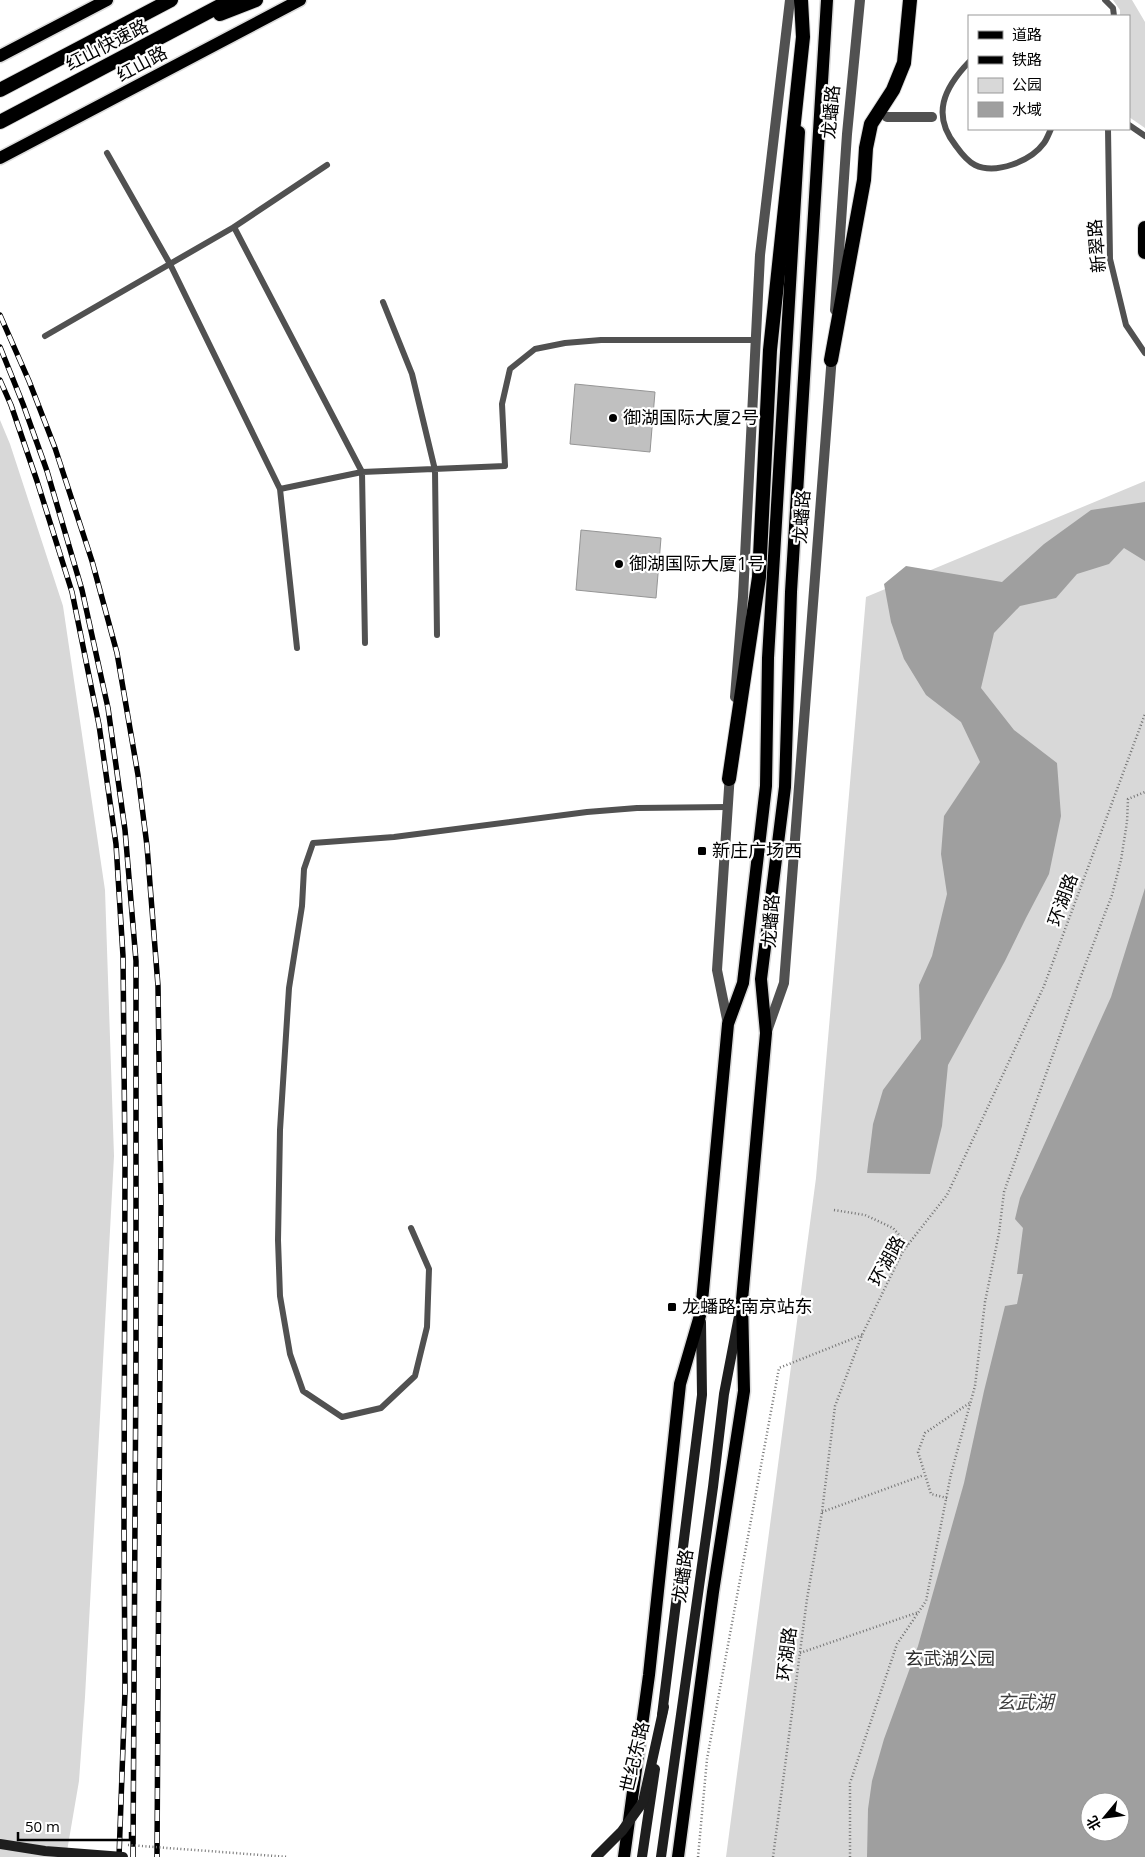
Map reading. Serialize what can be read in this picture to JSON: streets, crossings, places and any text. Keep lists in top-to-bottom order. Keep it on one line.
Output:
{"streets":{"highway":["红山快速路"],"main road":["红山路","龙蟠路","世纪东路"],"lane":["新翠路"],"path":["环湖路"]},"crossings":[["龙蟠路","世纪东路"]],"water":["玄武湖"],"parks":["玄武湖公园"],"places":{"other":["御湖国际大厦2号","御湖国际大厦1号"],"transit":["新庄广场西","龙蟠路·南京站东"]},"legend":["道路","铁路","公园","水域"],"scale_bar":"50 m","north":"bottom left"}
